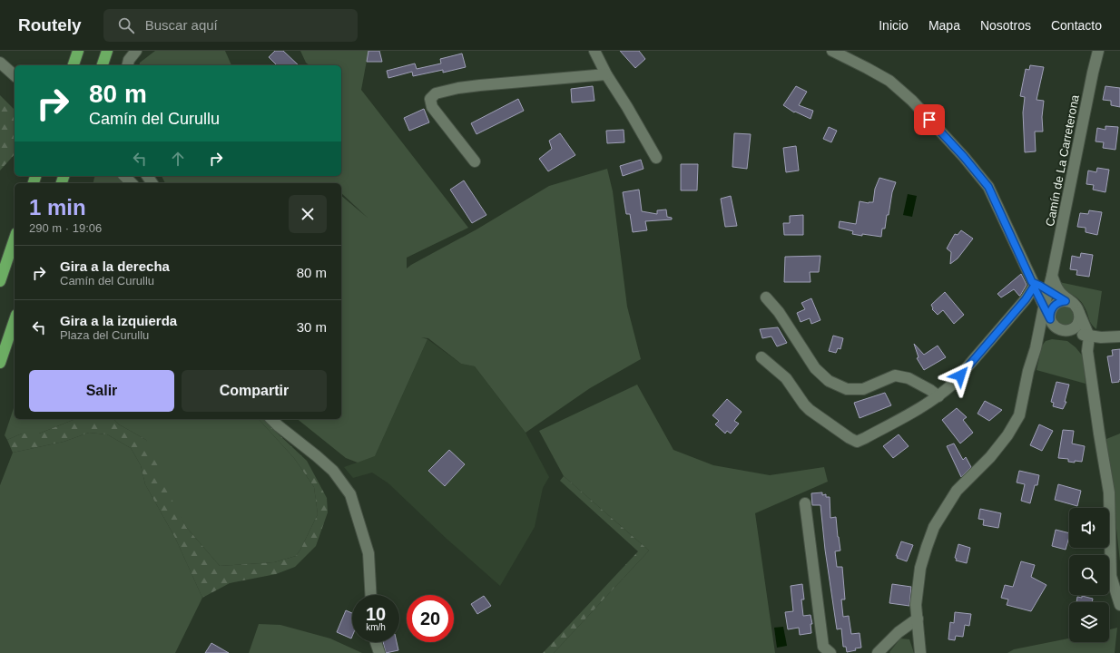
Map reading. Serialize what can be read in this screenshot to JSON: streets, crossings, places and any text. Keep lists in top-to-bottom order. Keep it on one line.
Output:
{"streets":{"street":["Camín de La Carreterona"]},"page":{"header":"Routely","search":"Buscar aquí","nav":["Inicio","Mapa","Nosotros","Contacto"],"turn":["80 m","Camín del Curullu"],"heading":["1 min","290 m · 19:06"],"list":[{"name":"Gira a la derecha","note":"Camín del Curullu","value":"80 m"},{"name":"Gira a la izquierda","note":"Plaza del Curullu","value":"30 m"}],"buttons":["Salir","Compartir"],"speed":"10 km/h","limit":"20"}}
